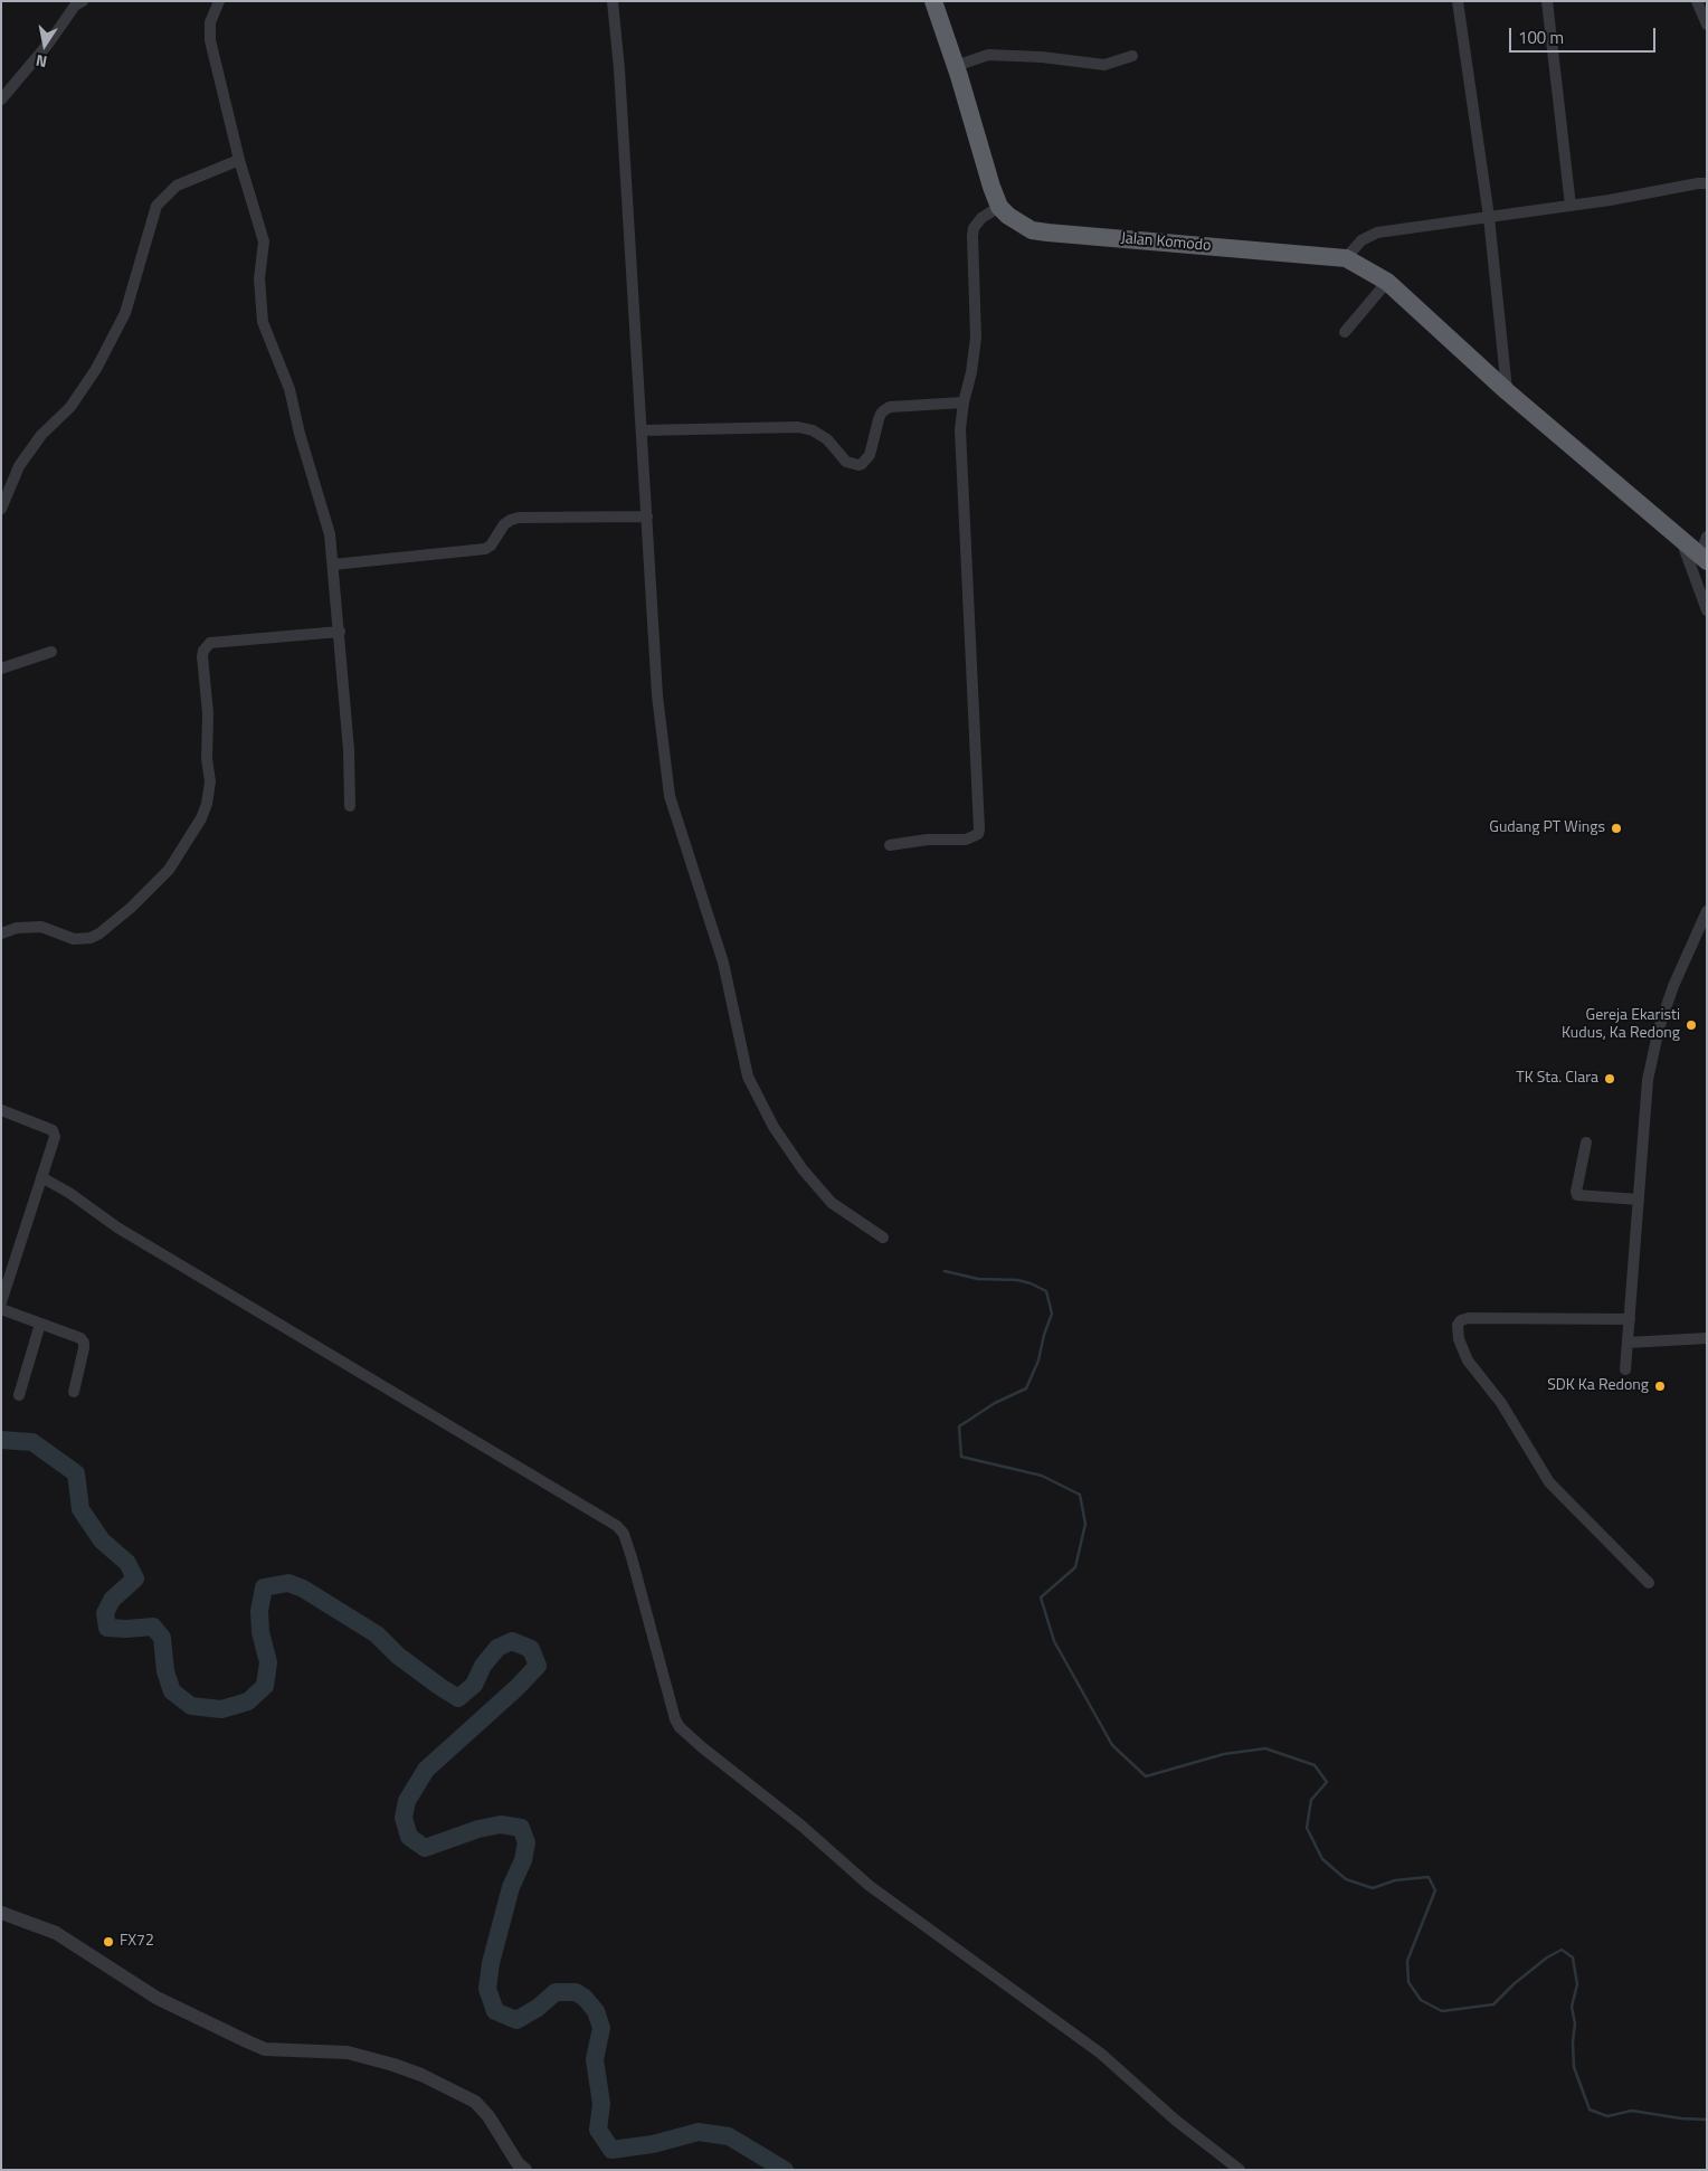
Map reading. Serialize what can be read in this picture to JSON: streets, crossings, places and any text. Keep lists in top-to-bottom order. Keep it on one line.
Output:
{"streets":{"highway":["Jalan Komodo"]},"places":["Gudang PT Wings","Gereja Ekaristi Kudus, Ka Redong","TK Sta. Clara","SDK Ka Redong","FX72"],"scale_bar":"100 m","north":"bottom"}
